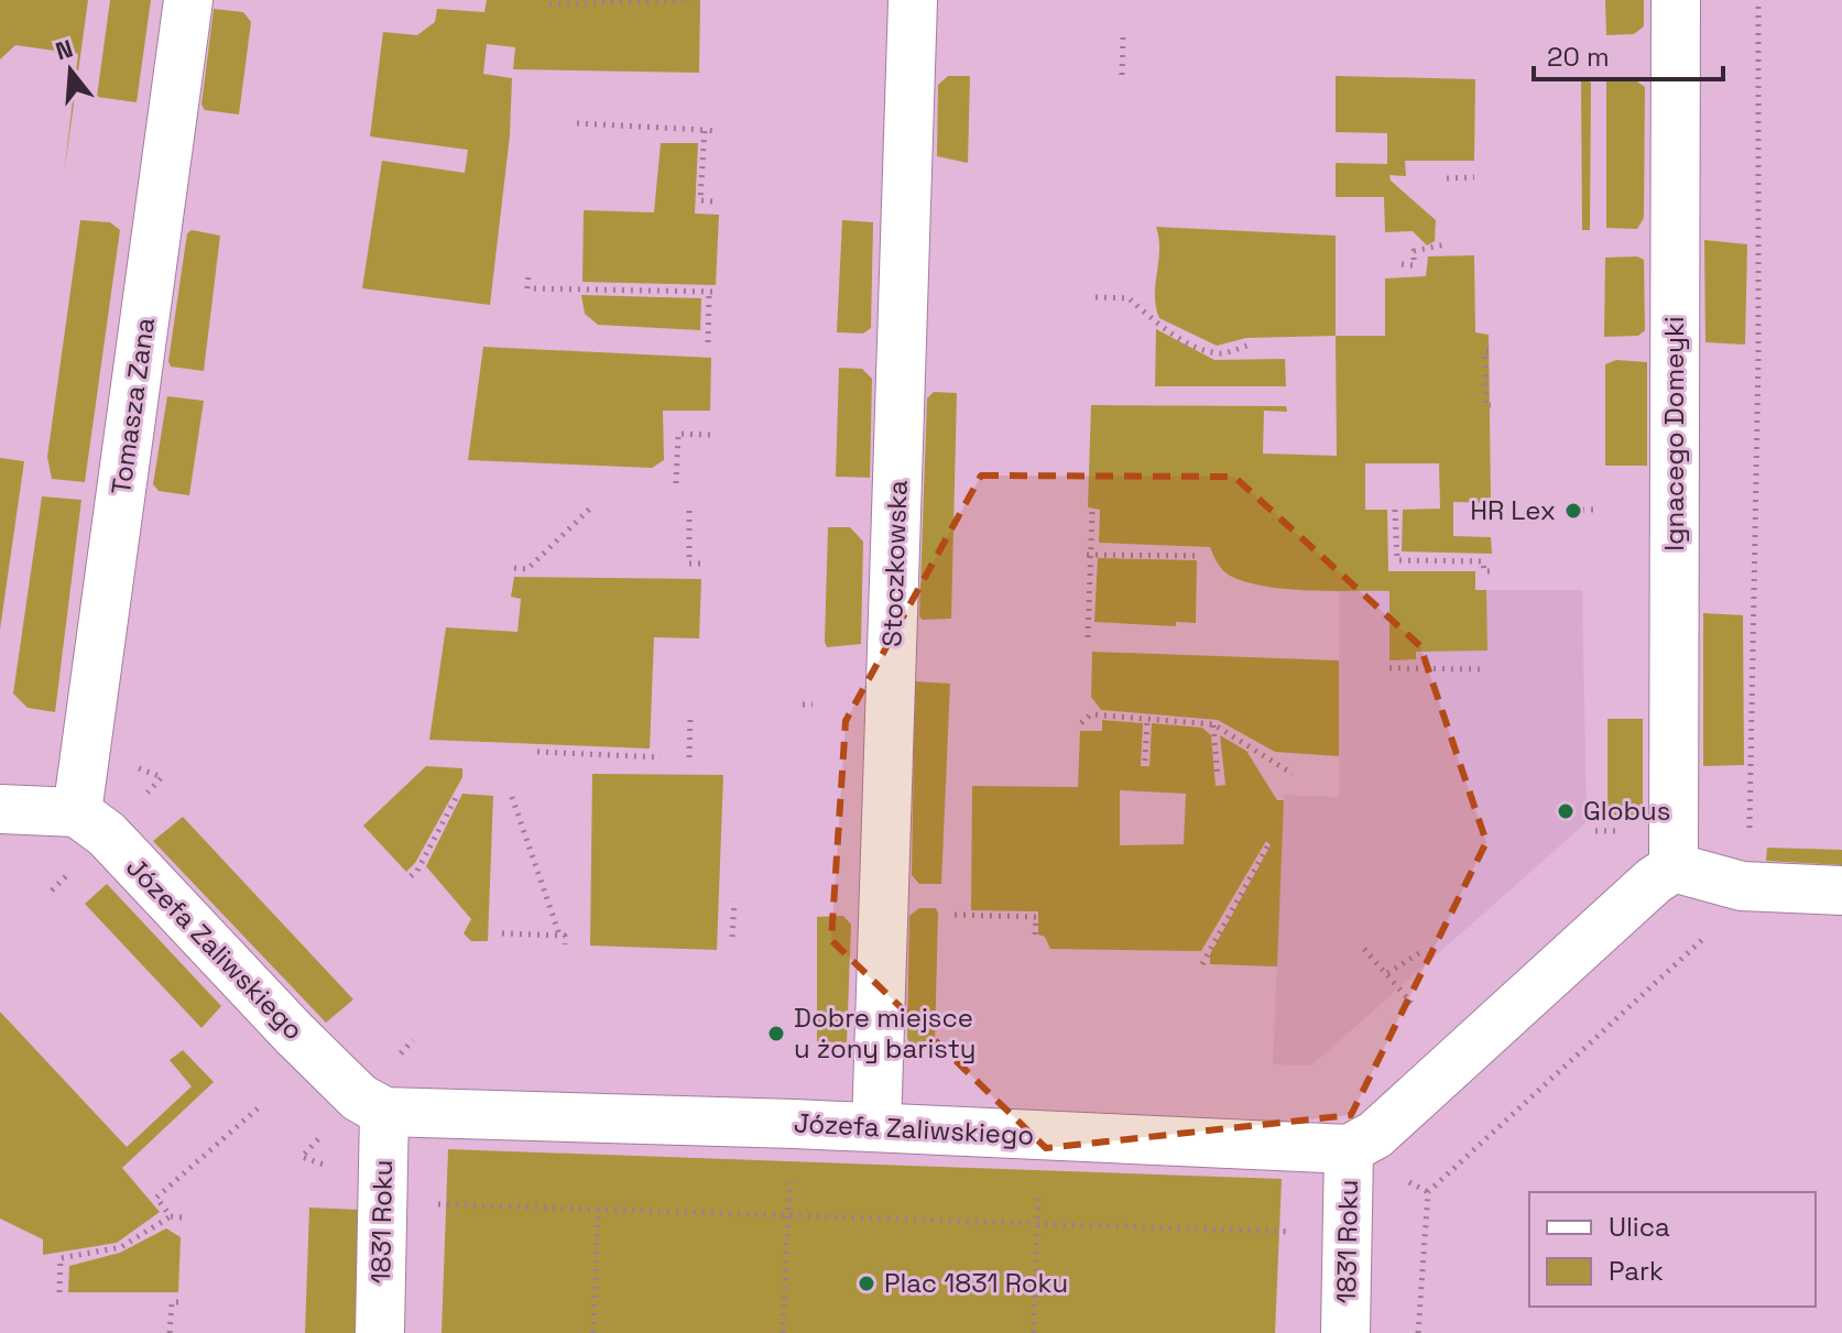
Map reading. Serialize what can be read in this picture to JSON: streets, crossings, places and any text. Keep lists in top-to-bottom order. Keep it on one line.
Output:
{"streets":{"street":["Tomasza Zana","Ignacego Domeyki","Stoczkowska","Józefa Zaliwskiego","1831 Roku"]},"crossings":[["Tomasza Zana","Józefa Zaliwskiego"],["Stoczkowska","Józefa Zaliwskiego"],["Józefa Zaliwskiego","1831 Roku"]],"places":["HR Lex","Globus","Dobre miejsce u żony baristy","Plac 1831 Roku"],"legend":["Ulica","Park"],"scale_bar":"20 m","north":"top"}
